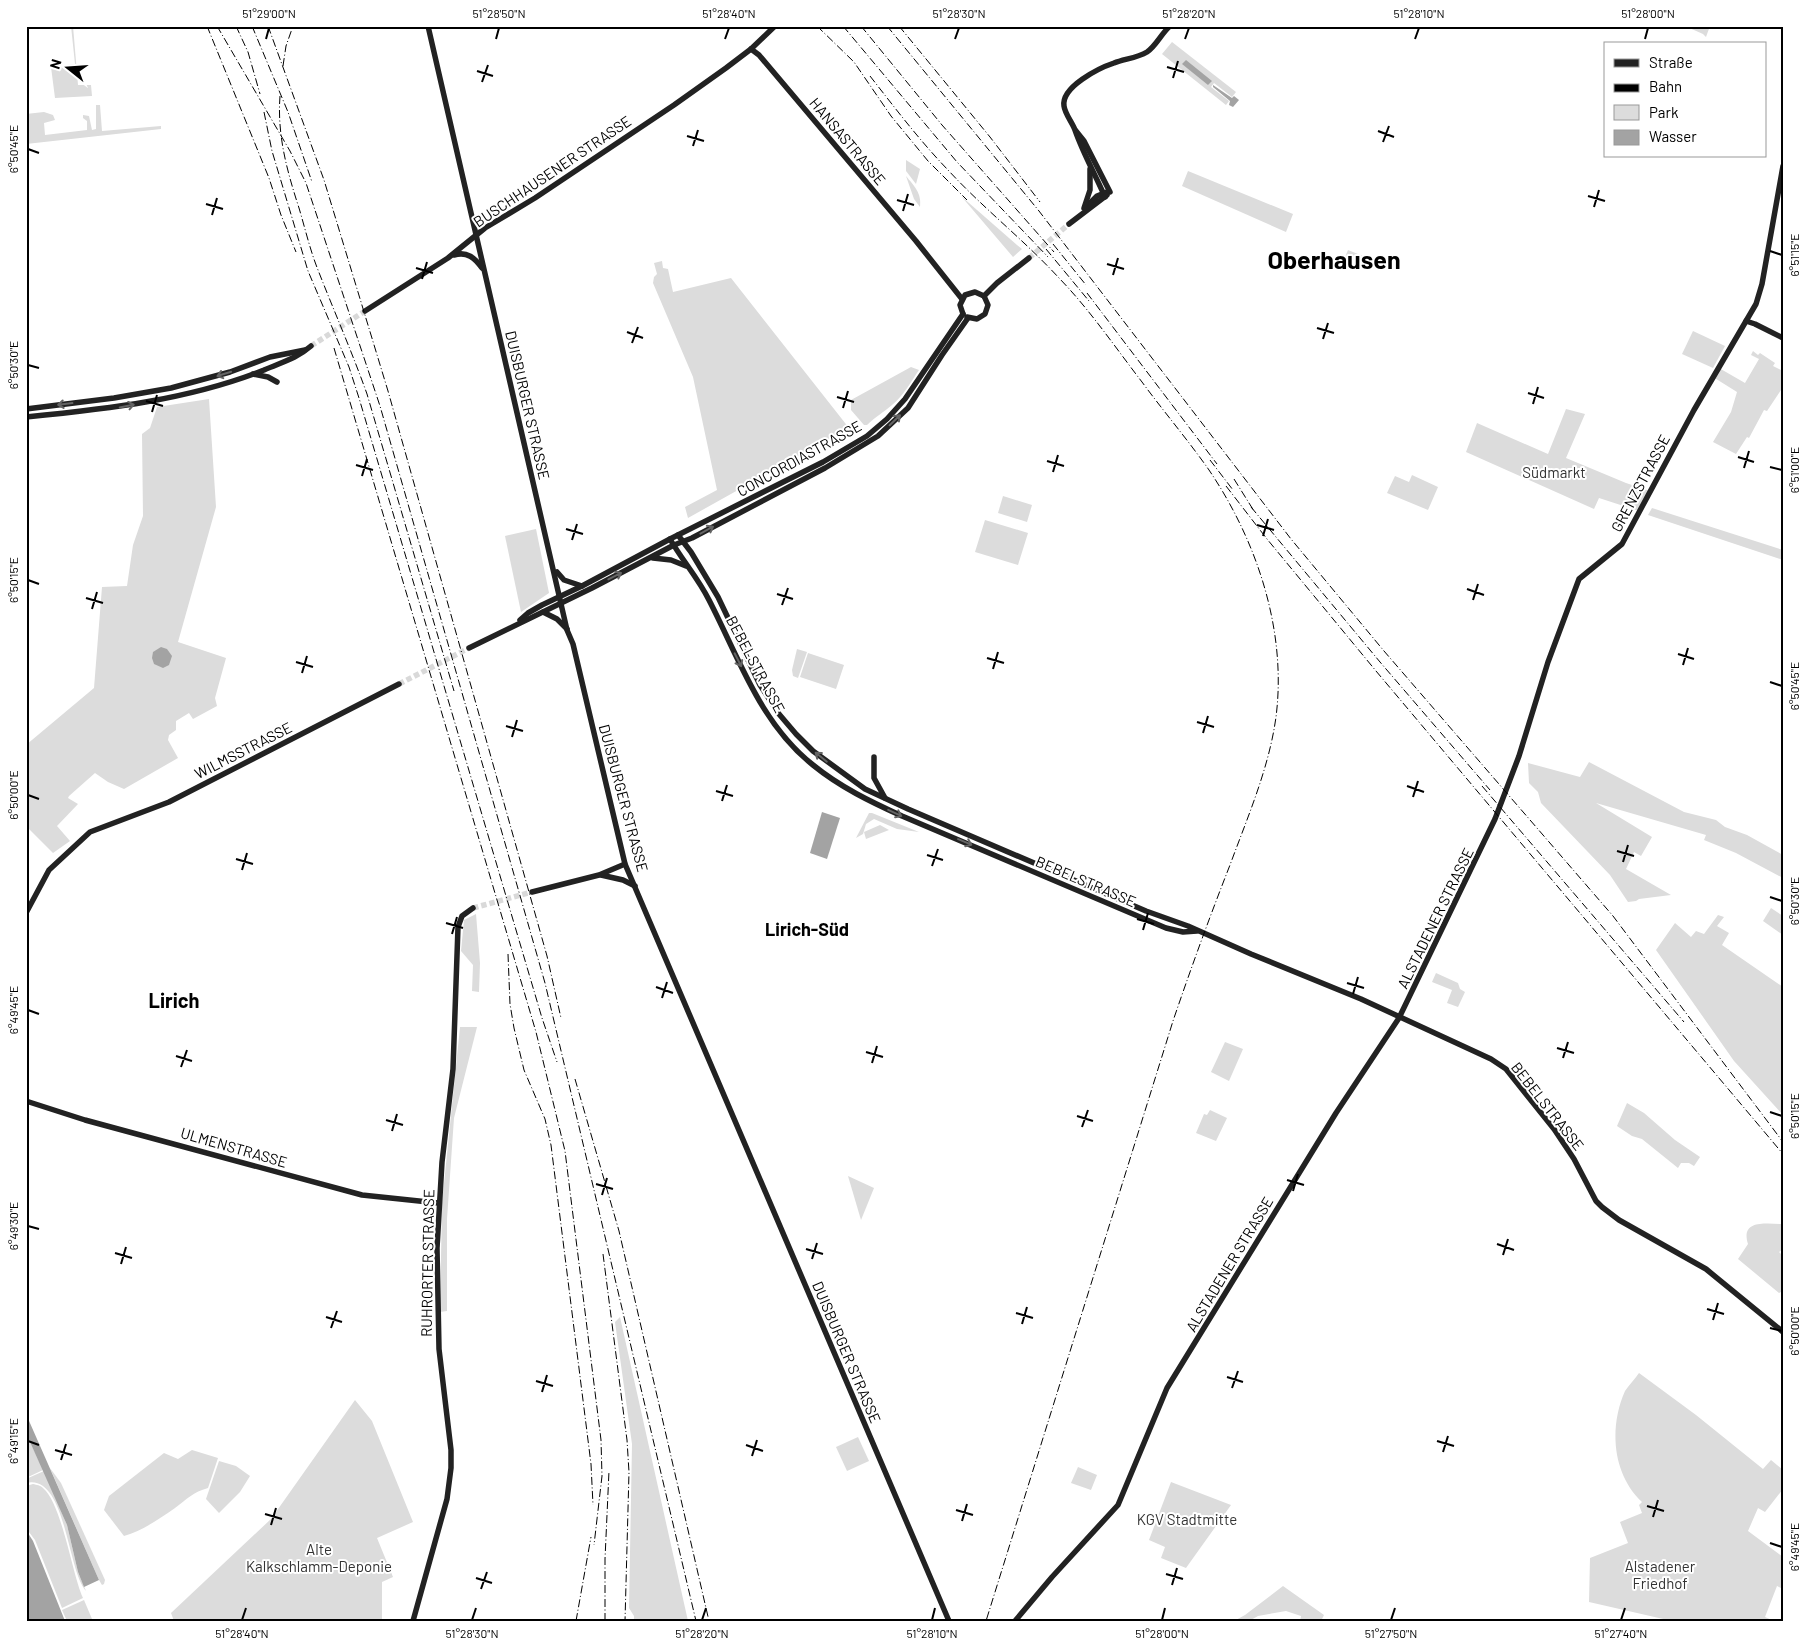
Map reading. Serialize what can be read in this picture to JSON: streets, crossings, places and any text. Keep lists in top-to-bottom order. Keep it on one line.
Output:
{"streets":{"street":["HANSASTRASSE","BUSCHHAUSENER STRASSE","DUISBURGER STRASSE","CONCORDIASTRASSE","GRENZSTRASSE","BEBELSTRASSE","WILMSSTRASSE","ALSTADENER STRASSE","ULMENSTRASSE","RUHRORTER STRASSE"]},"crossings":[["HANSASTRASSE","BUSCHHAUSENER STRASSE"],["HANSASTRASSE","CONCORDIASTRASSE"],["BUSCHHAUSENER STRASSE","DUISBURGER STRASSE"],["DUISBURGER STRASSE","CONCORDIASTRASSE"],["CONCORDIASTRASSE","BEBELSTRASSE"],["GRENZSTRASSE","ALSTADENER STRASSE"],["BEBELSTRASSE","ALSTADENER STRASSE"],["ULMENSTRASSE","RUHRORTER STRASSE"]],"districts":["Oberhausen","Lirich-Süd","Lirich"],"parks":["Südmarkt","KGV Stadtmitte","Alte Kalkschlamm-Deponie","Alstadener Friedhof"],"legend":["Straße","Bahn","Park","Wasser"],"north":"left","coordinates":["51°29'00\"N","51°28'50\"N","51°28'40\"N","51°28'30\"N","51°28'20\"N","51°28'10\"N","51°28'00\"N","6°50'45\"E","6°51'15\"E","6°50'30\"E","6°51'00\"E","6°50'15\"E","6°50'00\"E","6°49'45\"E","6°49'30\"E","6°49'15\"E","51°27'50\"N","51°27'40\"N"]}
